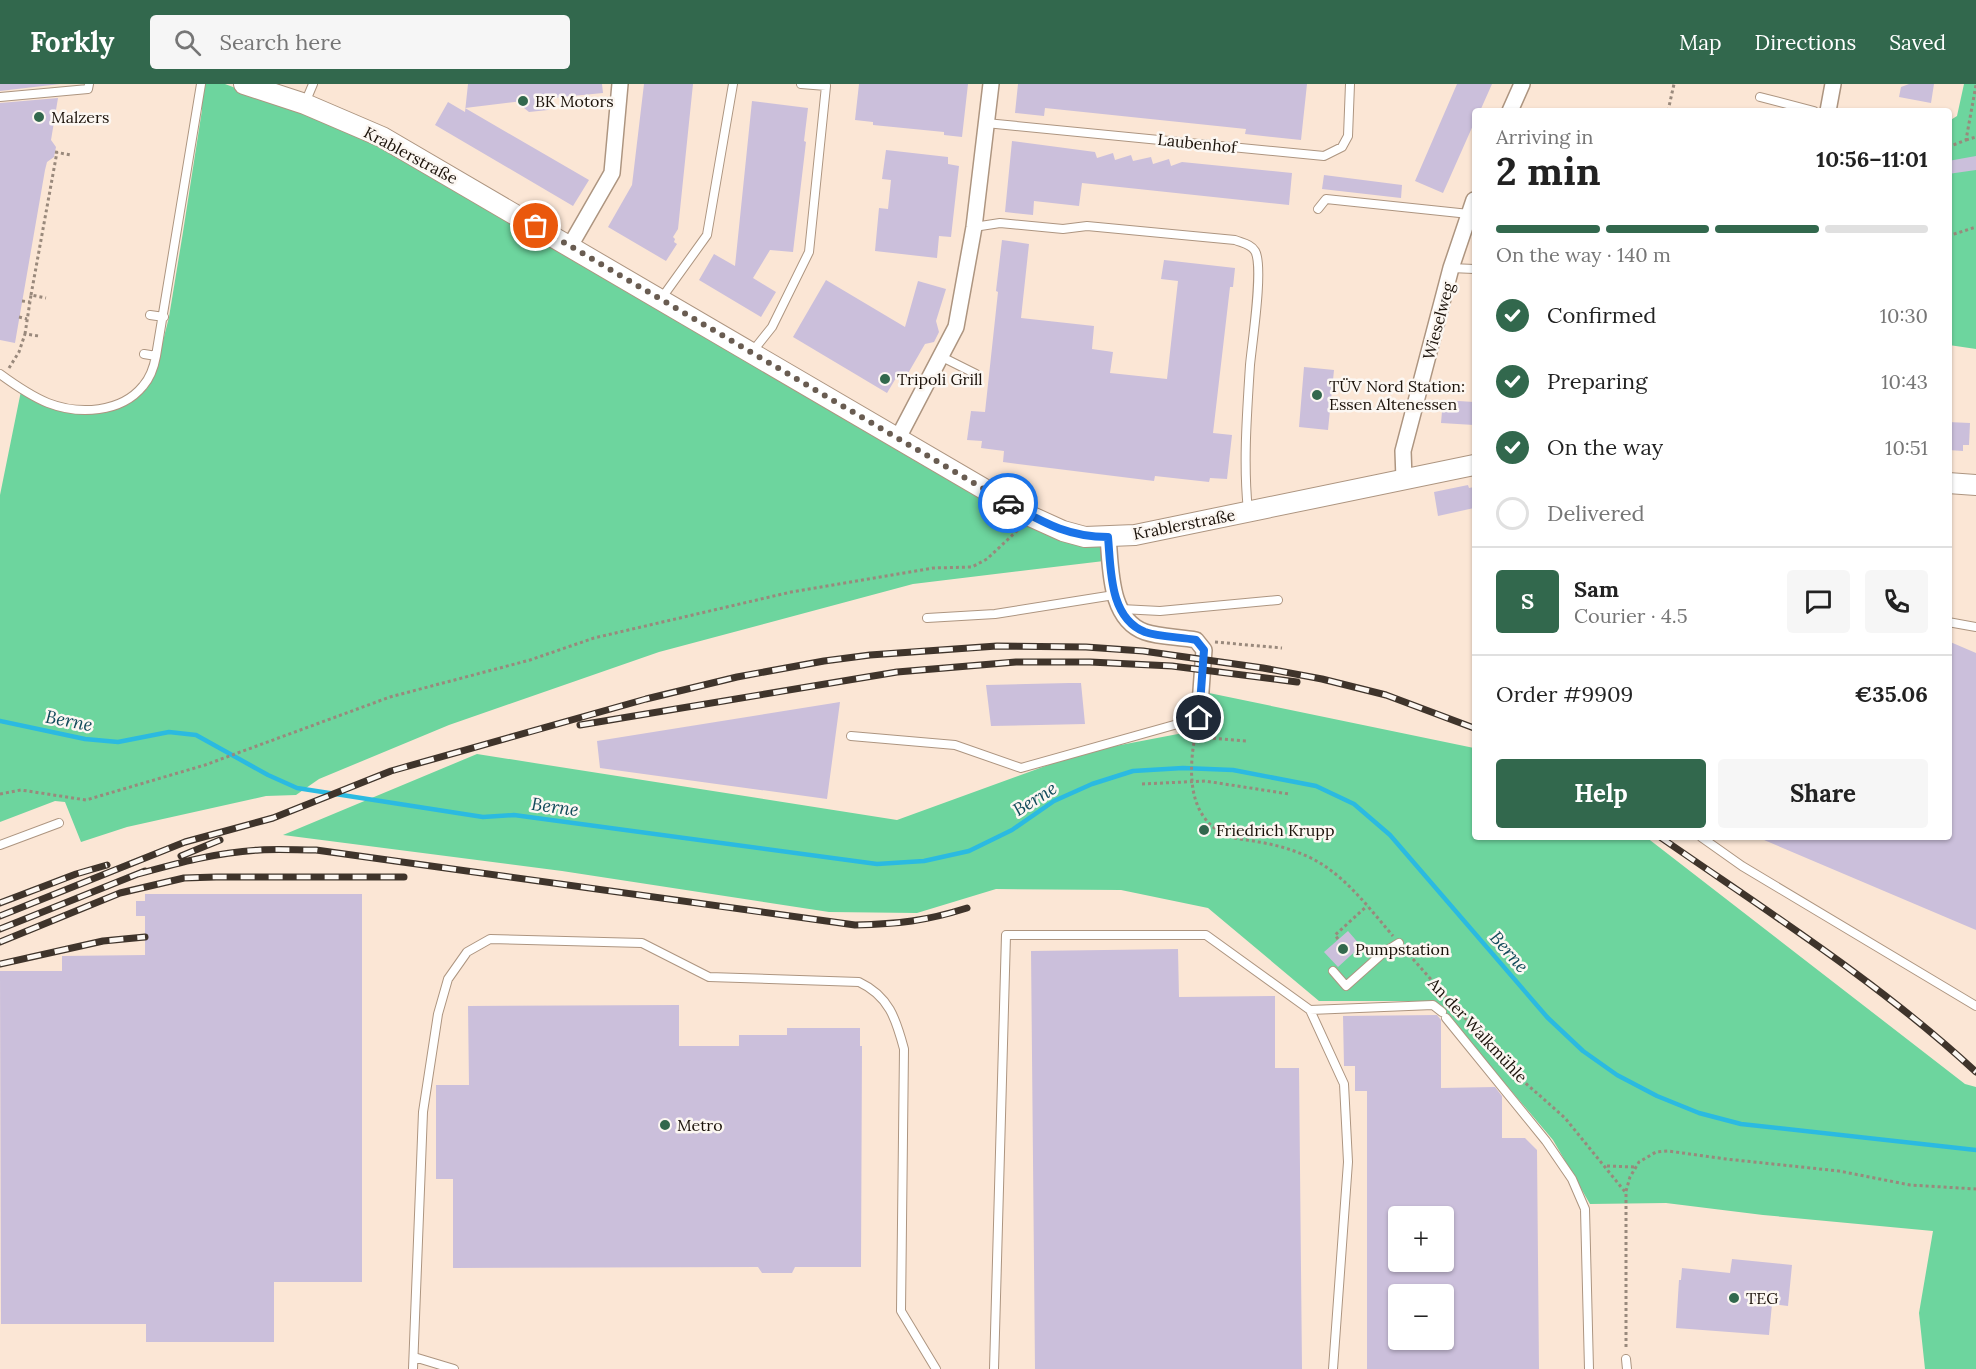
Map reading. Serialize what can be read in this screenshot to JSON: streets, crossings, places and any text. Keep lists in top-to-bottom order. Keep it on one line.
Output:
{"streets":{"street":["Krablerstraße","Wieselweg"],"lane":["Laubenhof"],"path":["An der Walkmühle"]},"crossings":[["Krablerstraße","Wieselweg"]],"water":["Berne"],"places":["BK Motors","Malzers","Tripoli Grill","TÜV Nord Station: Essen Altenessen","Friedrich Krupp","Pumpstation","Metro","TEG"],"page":{"header":"Forkly","search":"Search here","nav":["Map","Directions","Saved"],"heading":["2 min","Arriving in","10:56–11:01"],"panel":["Sam","Courier · 4.5","Order #9909","€35.06"],"bar":"On the way · 140 m","list":[["Confirmed","10:30"],["Preparing","10:43"],["On the way","10:51"],"Delivered"],"round":"S","buttons":["Help","Share"],"map_buttons":["+","−"]}}
